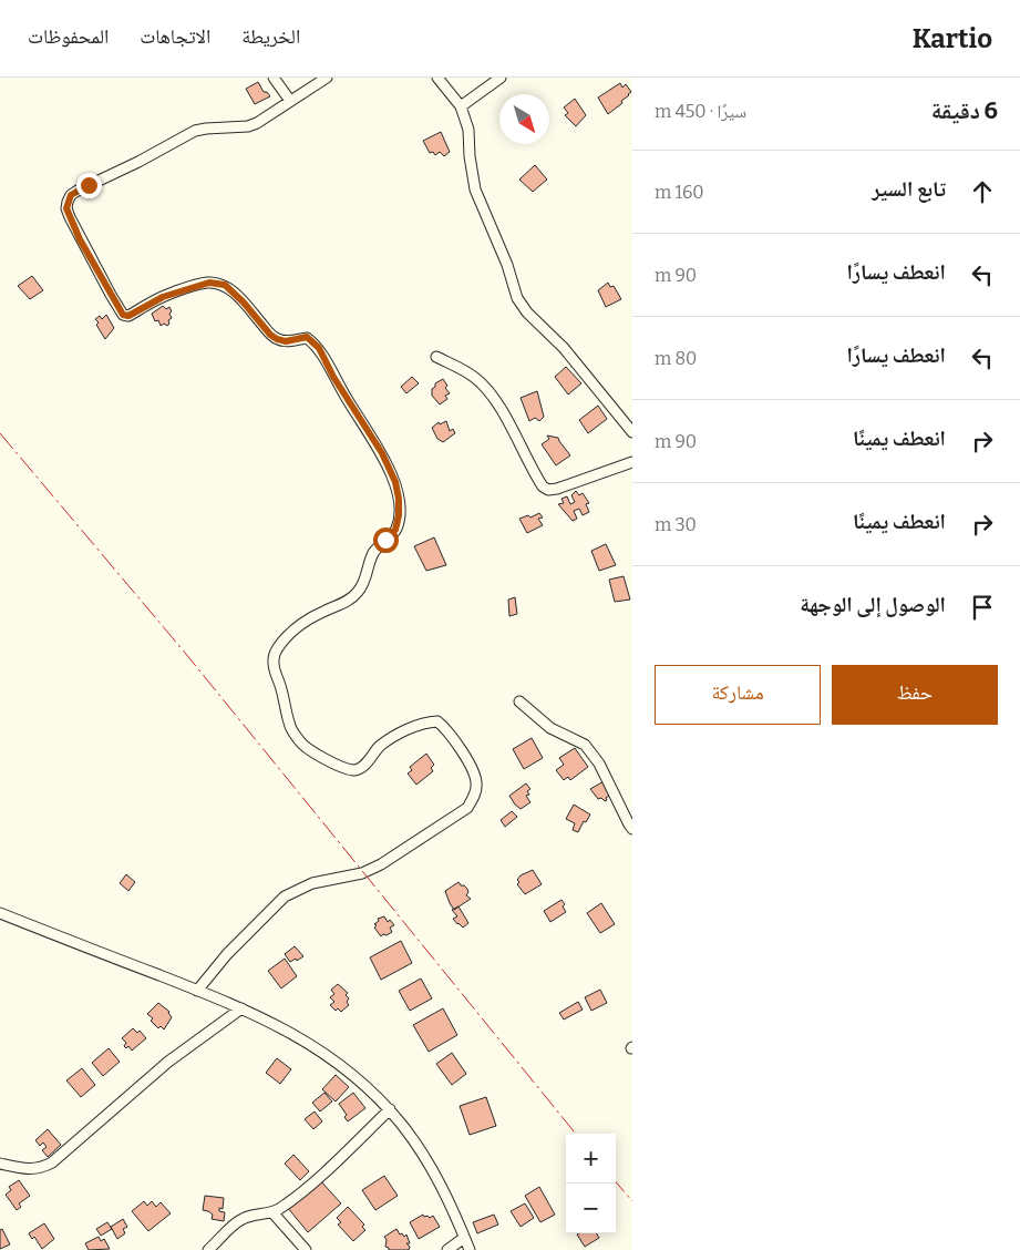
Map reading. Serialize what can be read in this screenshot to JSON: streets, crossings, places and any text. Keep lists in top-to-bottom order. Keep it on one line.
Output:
{"north":"bottom right","page":{"header":"Kartio","nav":["الخريطة","الاتجاهات","المحفوظات"],"heading":["6 دقيقة","سيرًا · 450 m"],"list":[["تابع السير","160 m"],["انعطف يسارًا","90 m"],["انعطف يسارًا","80 m"],["انعطف يمينًا","90 m"],["انعطف يمينًا","30 m"],"الوصول إلى الوجهة"],"buttons":["حفظ","مشاركة"],"map_buttons":["+","−"]}}
